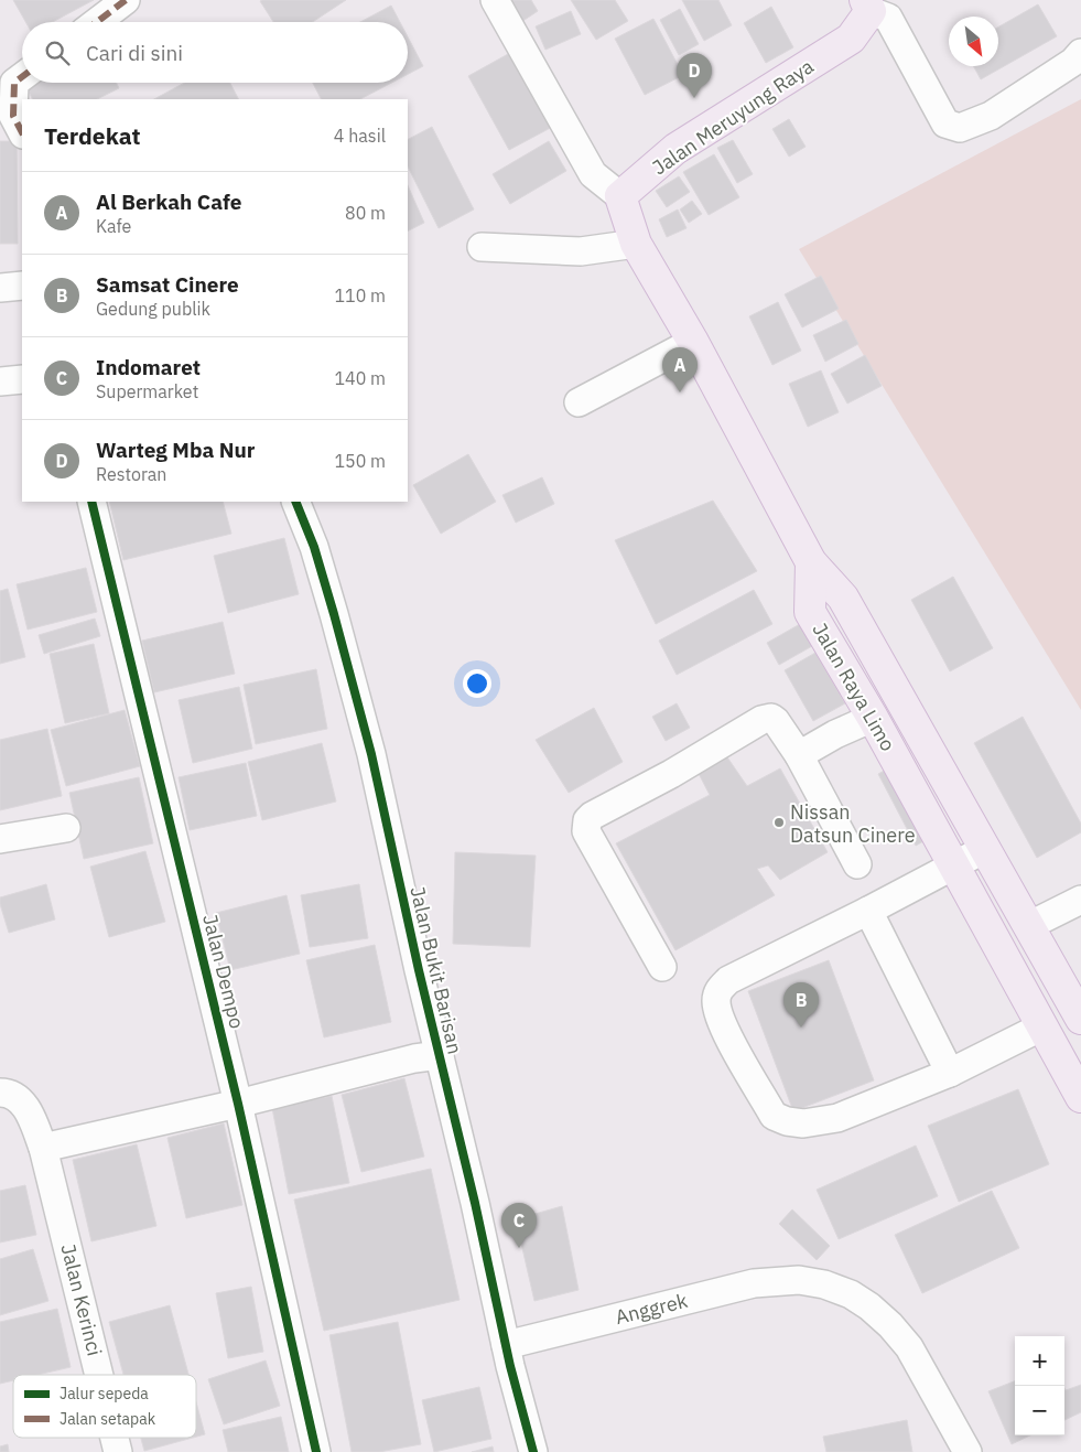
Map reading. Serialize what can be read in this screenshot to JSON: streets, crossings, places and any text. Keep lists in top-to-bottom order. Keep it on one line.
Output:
{"streets":{"main road":["Jalan Meruyung Raya","Jalan Raya Limo"],"street":["Jalan Bukit Barisan","Jalan Dempo","Jalan Kerinci","Anggrek"]},"crossings":[["Jalan Bukit Barisan","Anggrek"]],"places":["Nissan Datsun Cinere"],"legend":["Jalur sepeda","Jalan setapak"],"north":"bottom right","page":{"search":"Cari di sini","pins":["D","A","B","C"],"heading":["Terdekat","4 hasil"],"list":[{"mark":"A","name":"Al Berkah Cafe","note":"Kafe","value":"80 m"},{"mark":"B","name":"Samsat Cinere","note":"Gedung publik","value":"110 m"},{"mark":"C","name":"Indomaret","note":"Supermarket","value":"140 m"},{"mark":"D","name":"Warteg Mba Nur","note":"Restoran","value":"150 m"}],"map_buttons":["+","−"]}}
